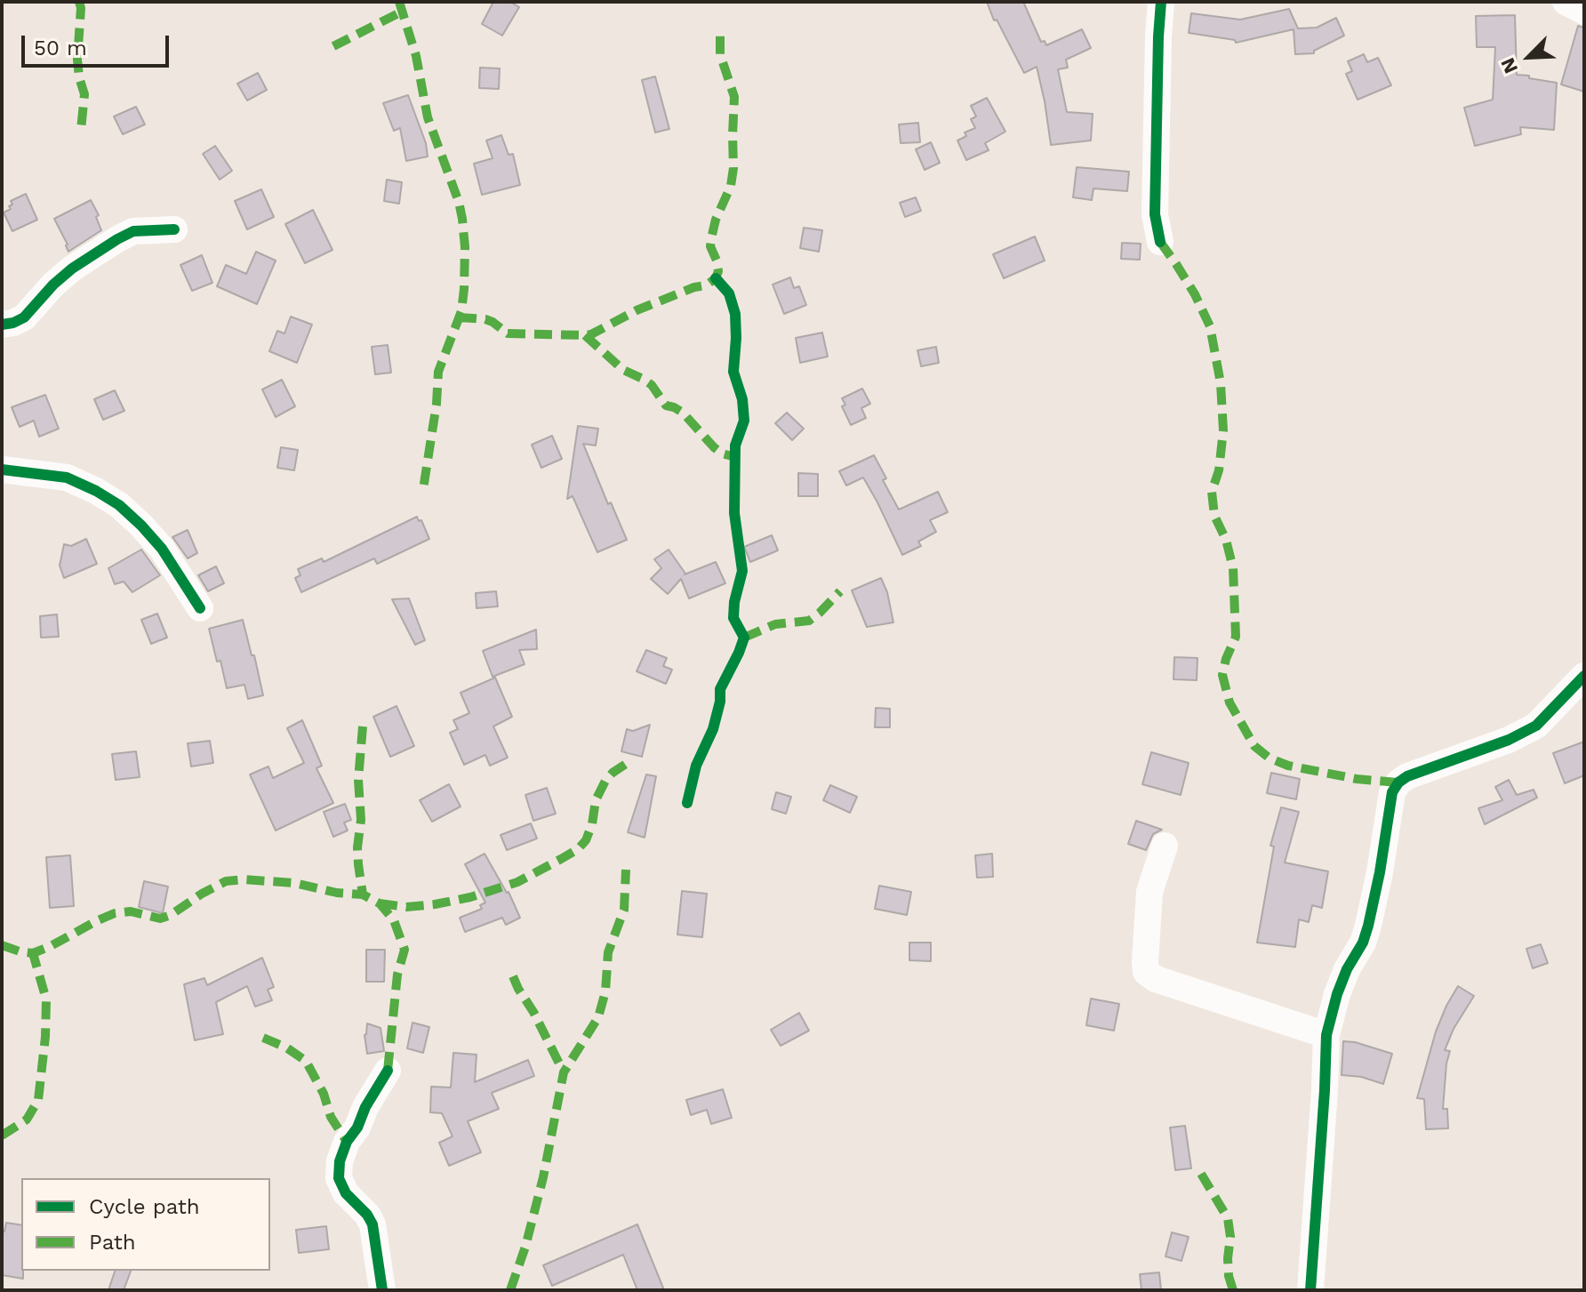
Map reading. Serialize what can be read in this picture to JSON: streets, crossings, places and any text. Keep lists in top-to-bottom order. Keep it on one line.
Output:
{"legend":["Cycle path","Path"],"scale_bar":"50 m","north":"bottom left"}
